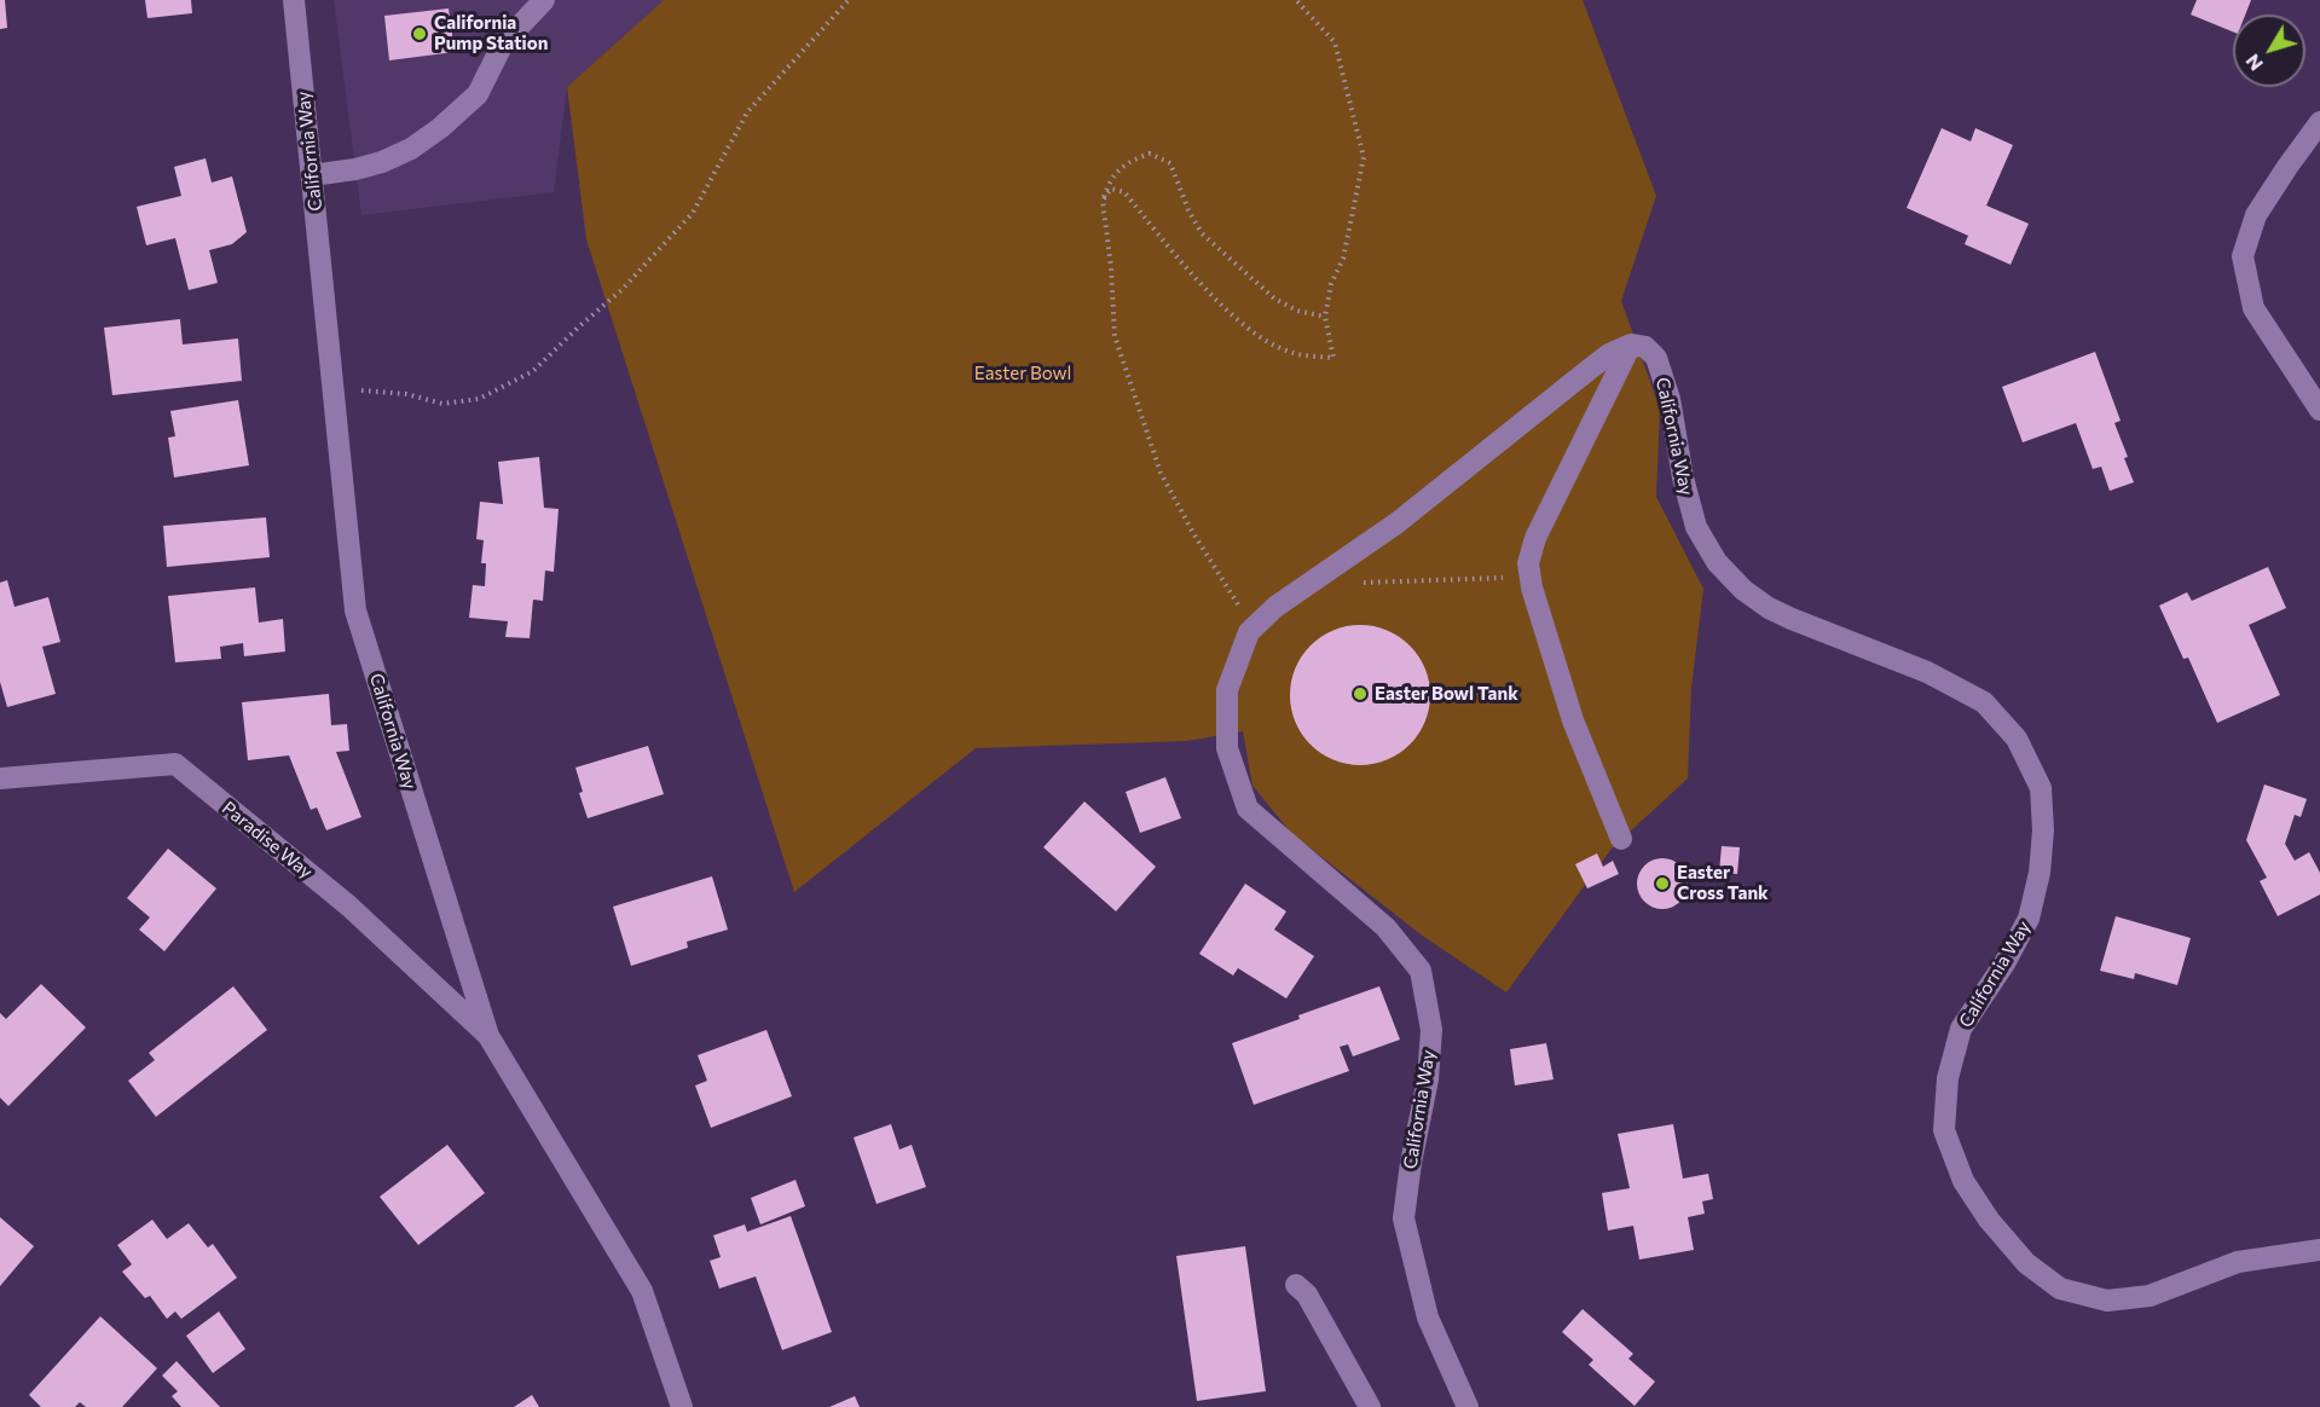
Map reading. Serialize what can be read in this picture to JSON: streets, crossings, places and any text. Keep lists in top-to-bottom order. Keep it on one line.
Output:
{"streets":{"street":["California Way","Paradise Way"]},"crossings":[["California Way","Paradise Way"]],"parks":["Easter Bowl"],"places":["California Pump Station","Easter Bowl Tank","Easter Cross Tank"],"north":"bottom left"}
